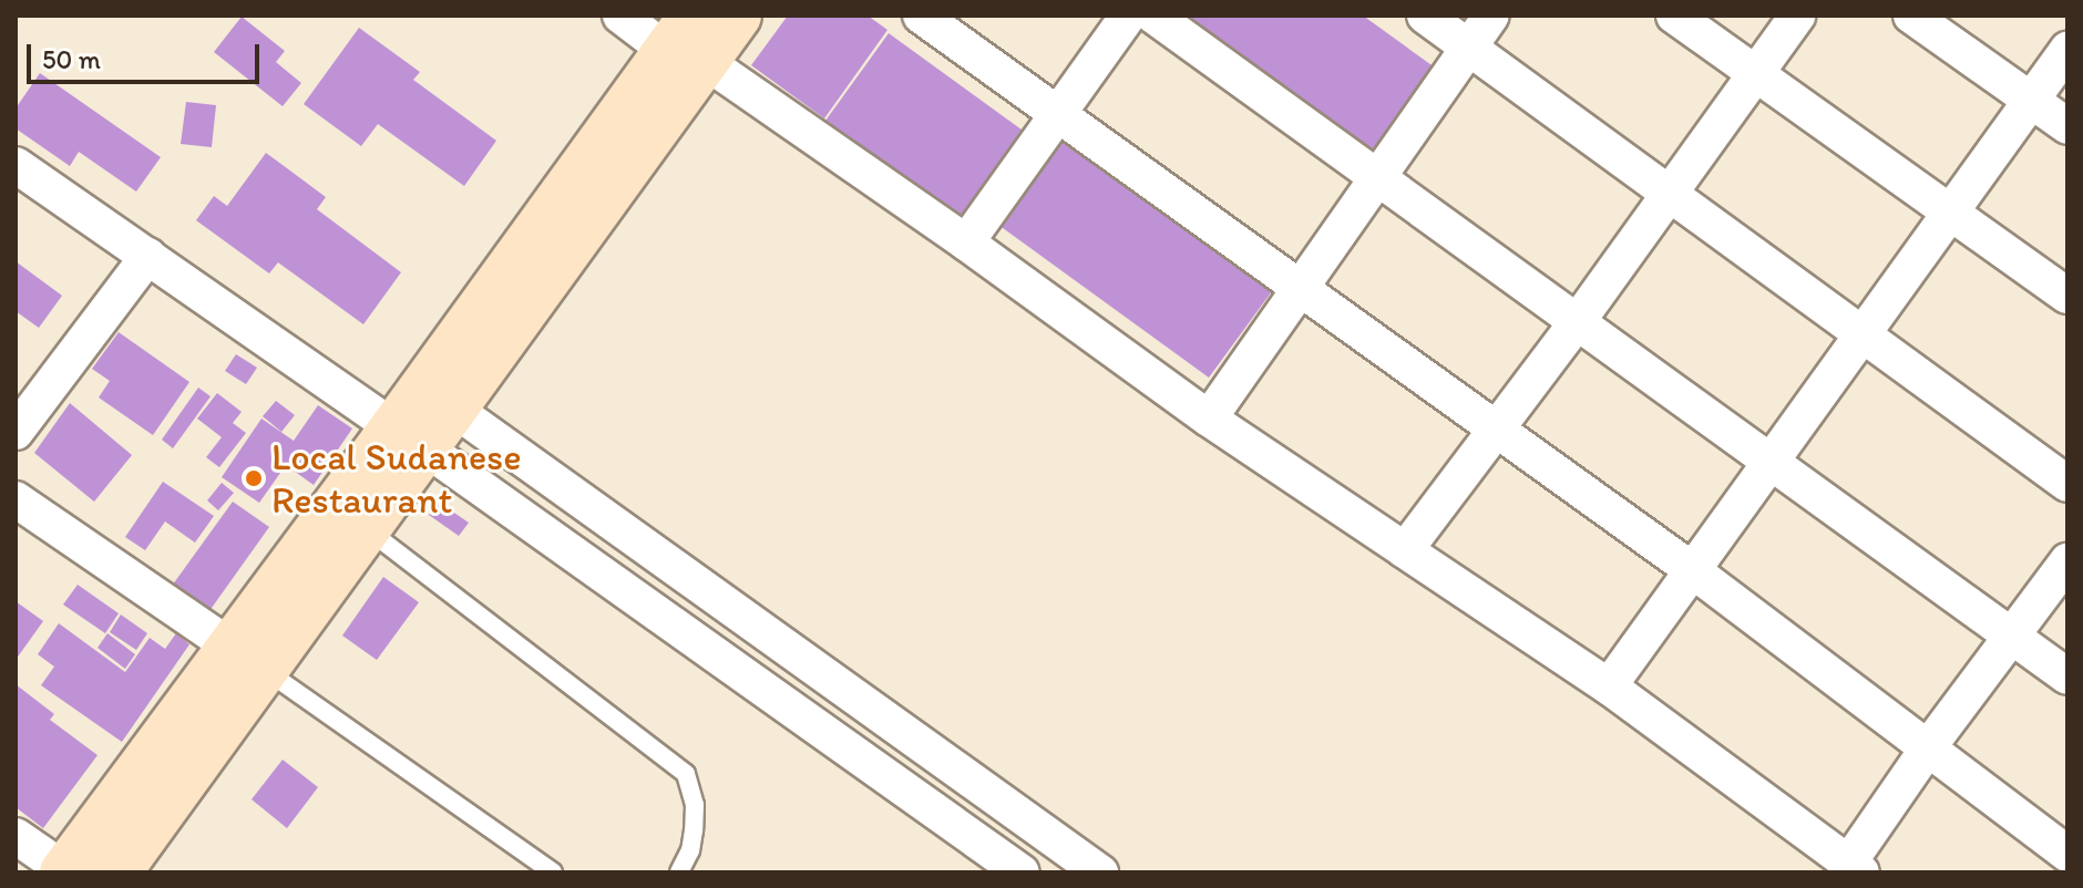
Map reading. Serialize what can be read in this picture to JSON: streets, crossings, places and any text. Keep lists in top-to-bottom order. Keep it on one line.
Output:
{"places":["Local Sudanese Restaurant"],"scale_bar":"50 m"}
